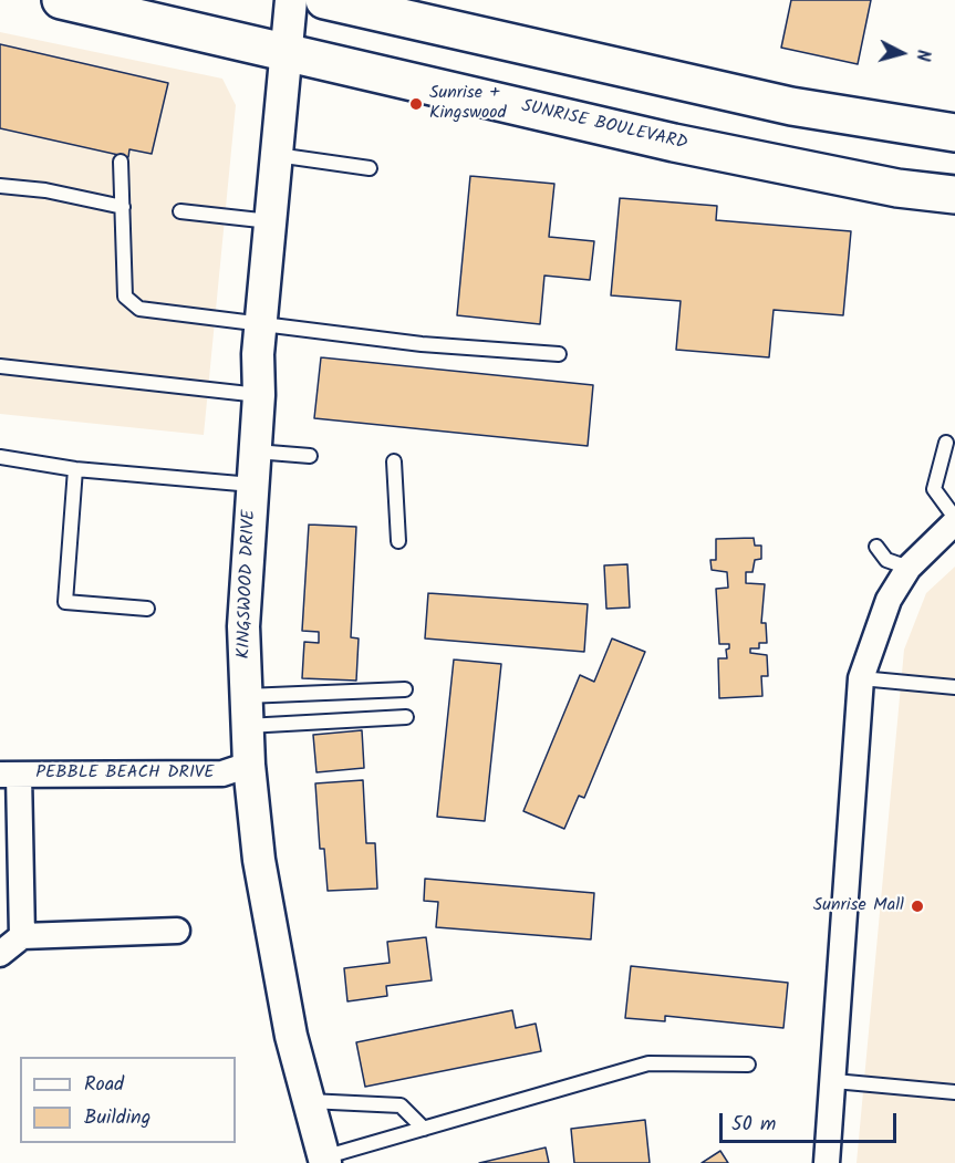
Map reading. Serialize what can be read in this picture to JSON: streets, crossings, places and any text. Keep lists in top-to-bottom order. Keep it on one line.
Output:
{"streets":{"main road":["SUNRISE BOULEVARD"],"street":["KINGSWOOD DRIVE","PEBBLE BEACH DRIVE"]},"crossings":[["SUNRISE BOULEVARD","KINGSWOOD DRIVE"],["KINGSWOOD DRIVE","PEBBLE BEACH DRIVE"]],"places":["Sunrise + Kingswood","Sunrise Mall"],"legend":["Road","Building"],"scale_bar":"50 m","north":"right"}
